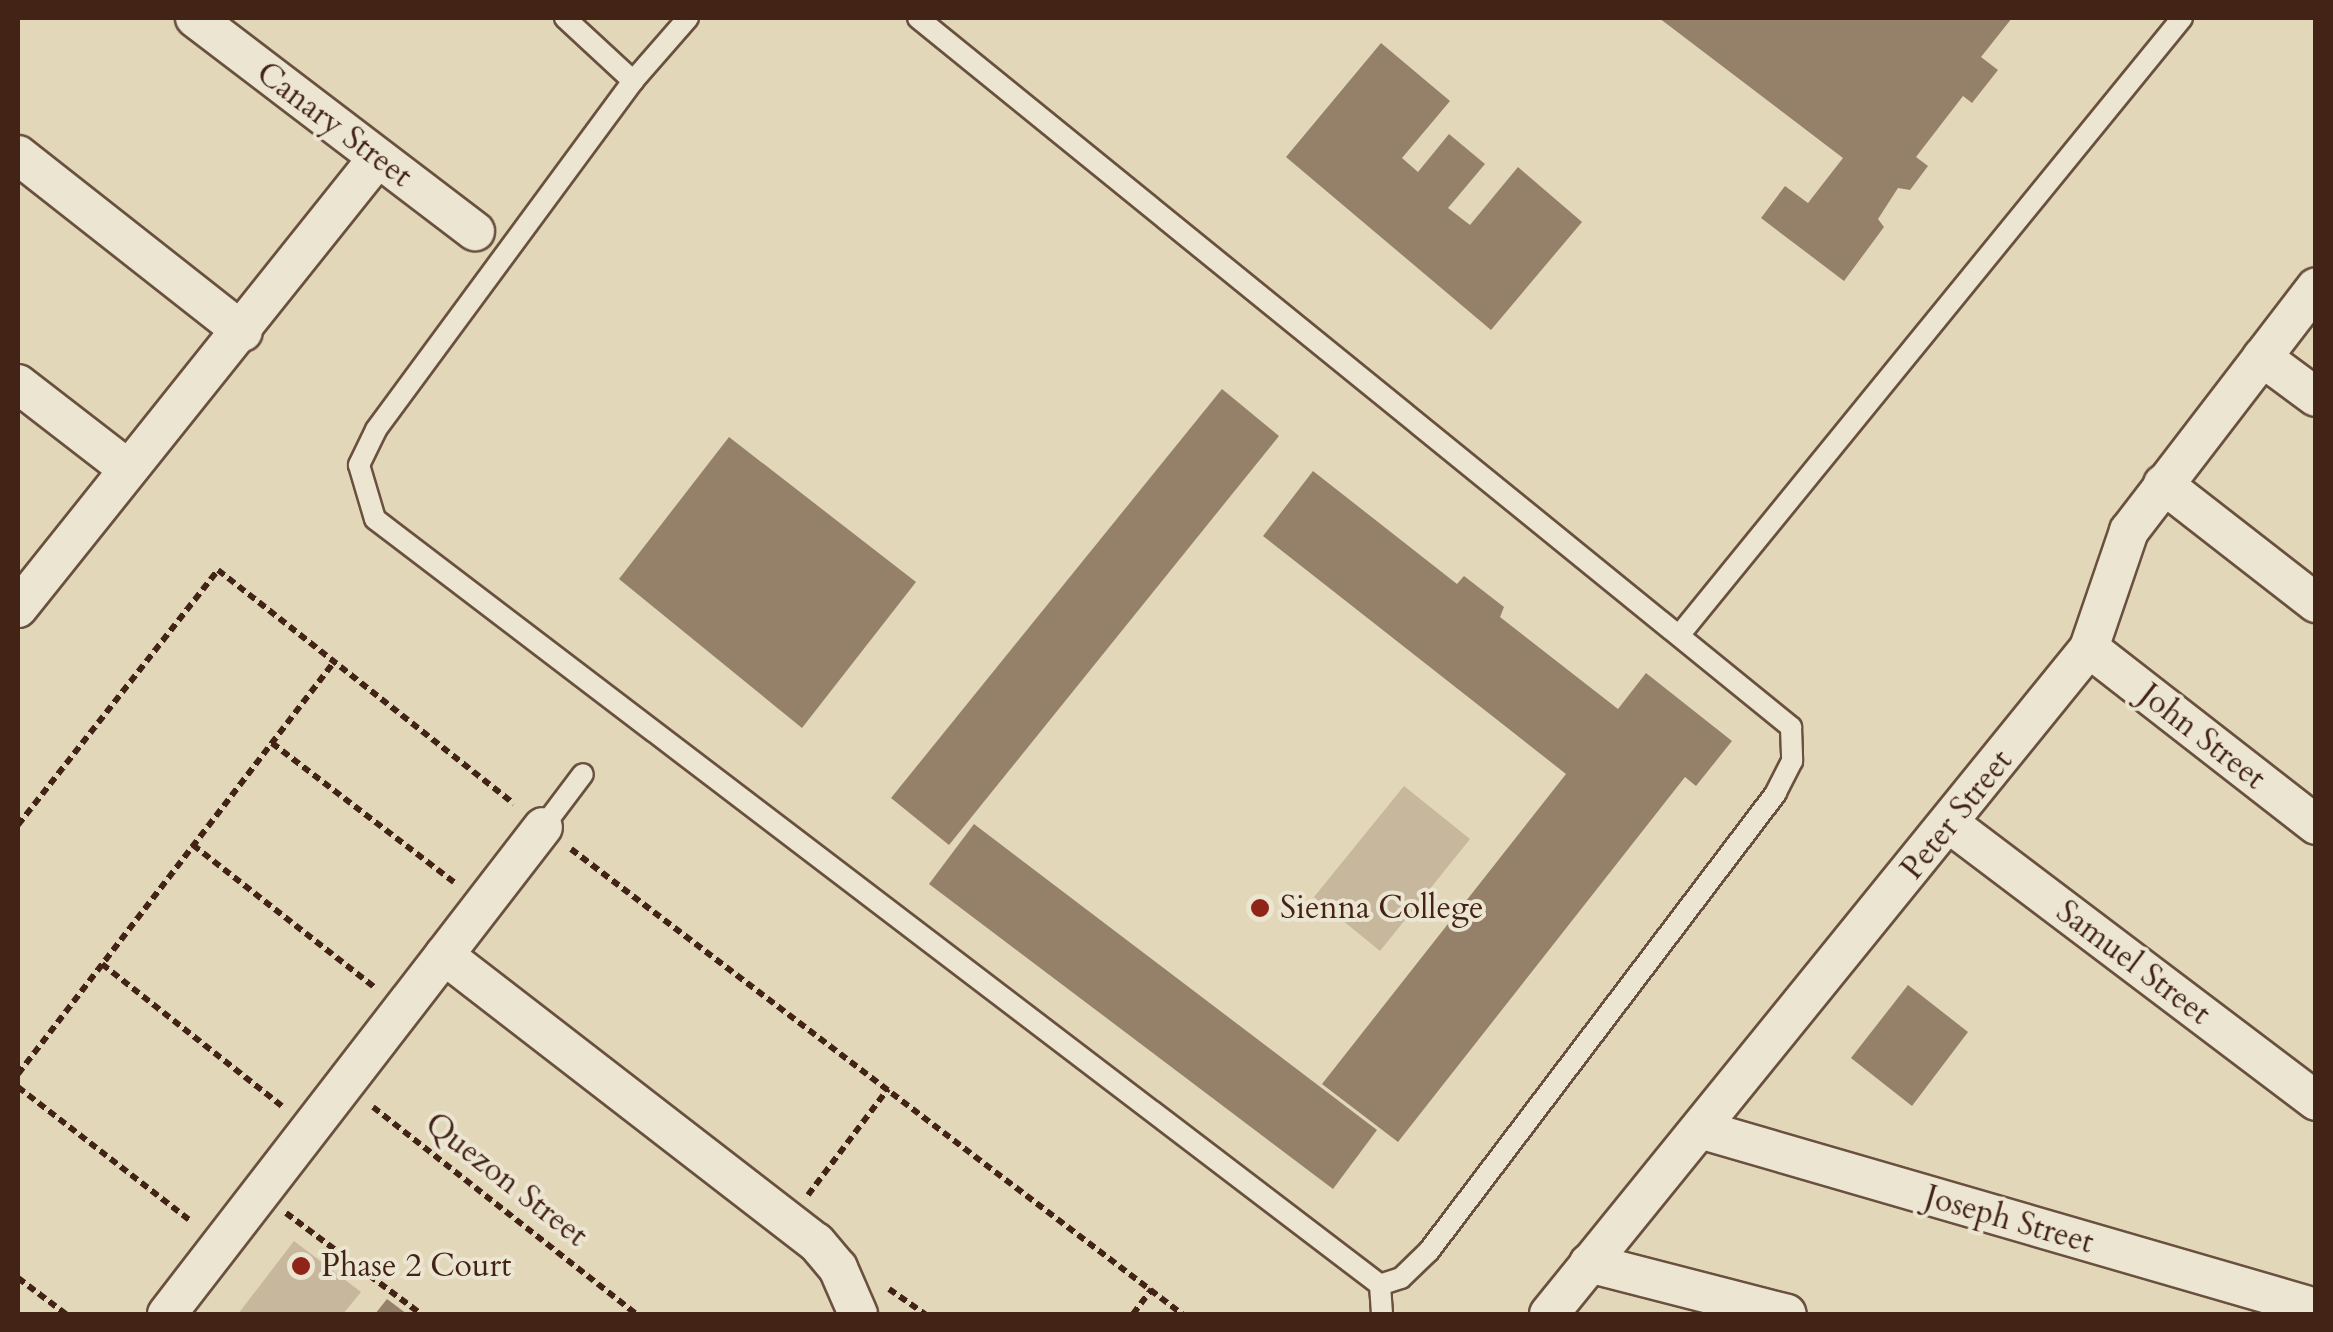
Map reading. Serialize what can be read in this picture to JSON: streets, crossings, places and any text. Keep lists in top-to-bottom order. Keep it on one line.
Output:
{"streets":{"street":["Canary Street","John Street","Peter Street","Samuel Street","Joseph Street"],"path":["Quezon Street"]},"crossings":[["John Street","Peter Street"],["Peter Street","Samuel Street"],["Peter Street","Joseph Street"]],"places":["Sienna College","Phase 2 Court"]}
